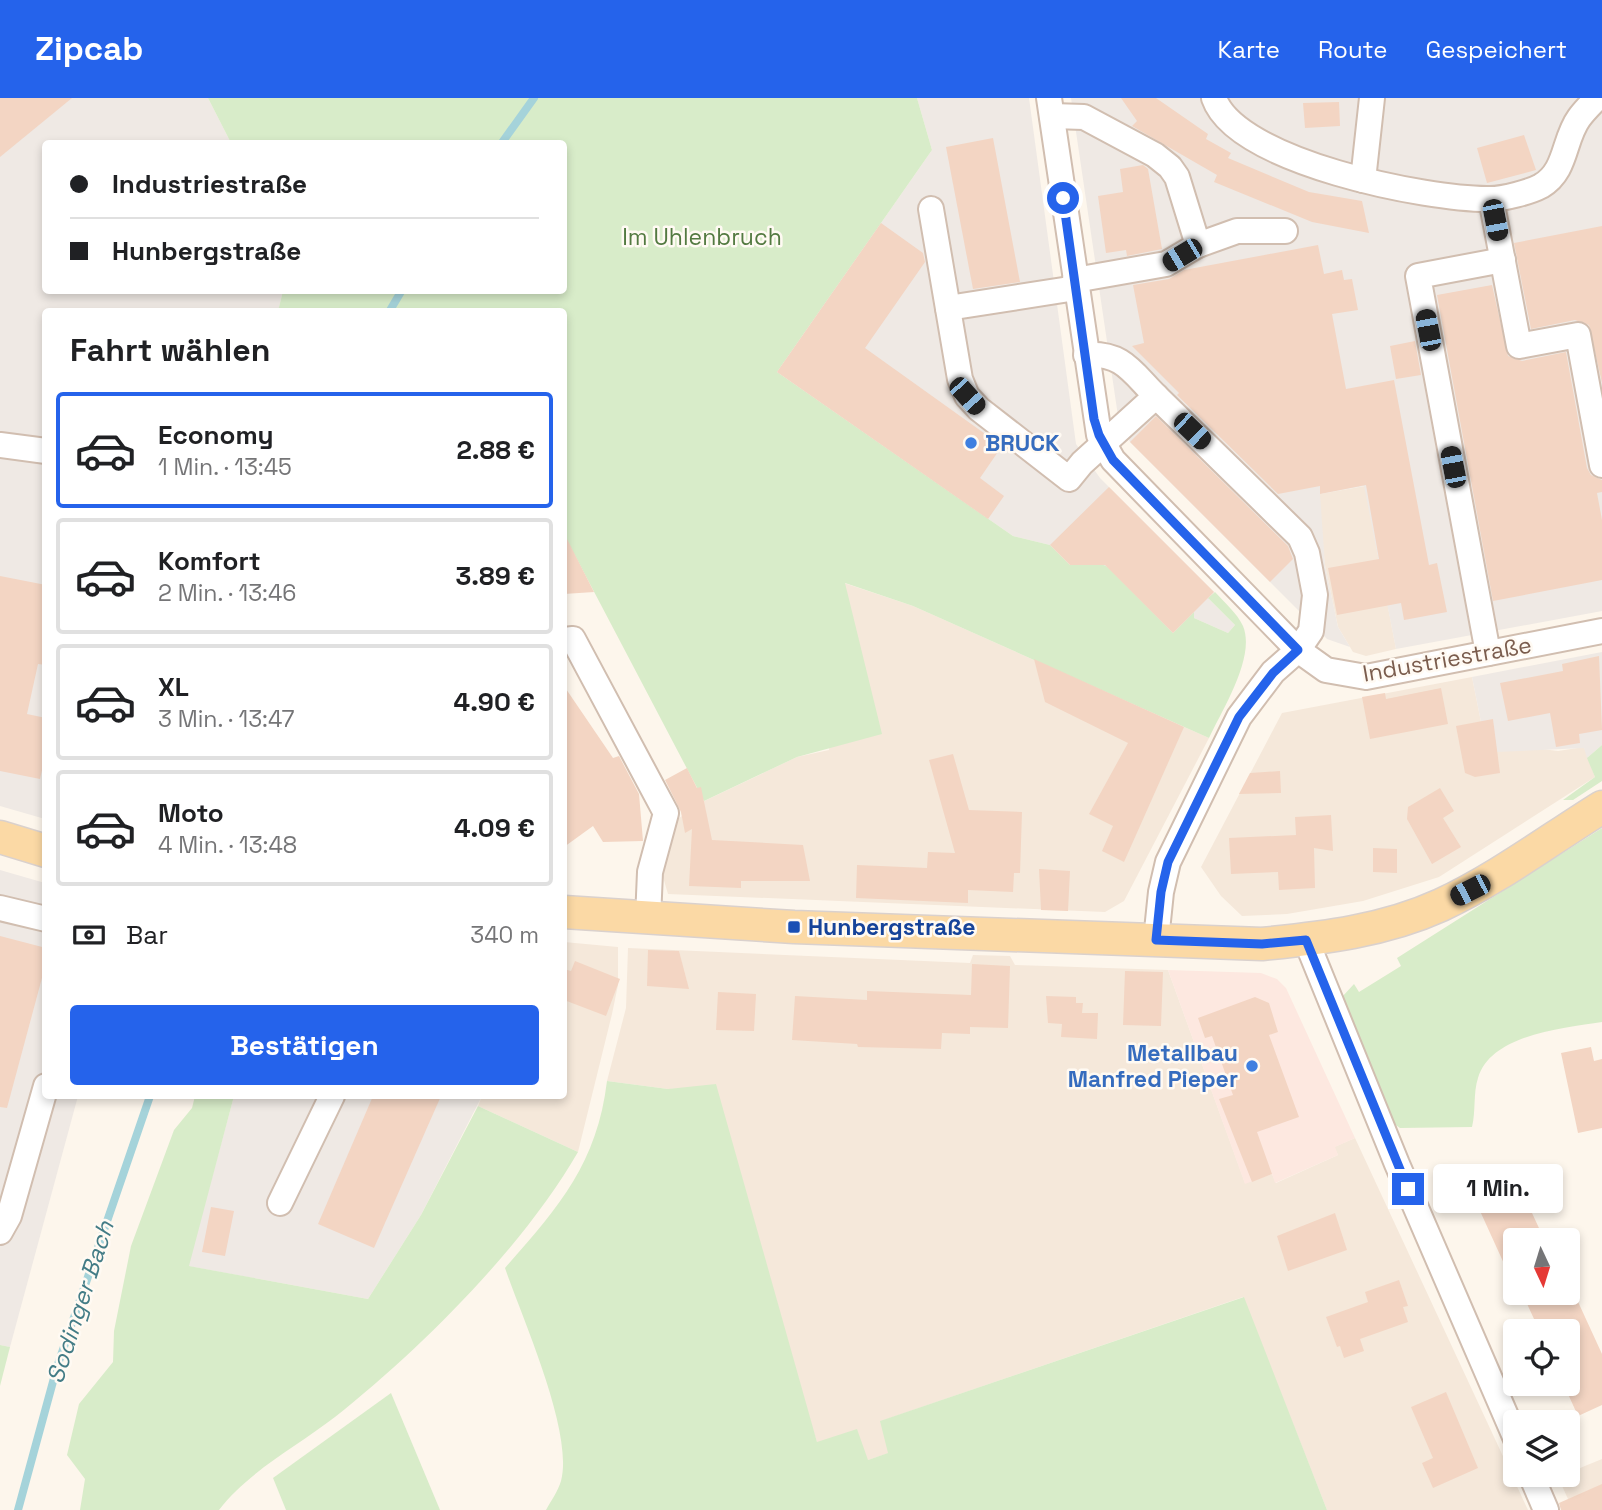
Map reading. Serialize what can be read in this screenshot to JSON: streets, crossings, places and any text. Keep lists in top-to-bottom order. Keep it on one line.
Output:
{"streets":{"street":["Industriestraße"]},"water":["Sodinger Bach"],"parks":["Im Uhlenbruch"],"places":{"other":["BRUCK","Metallbau Manfred Pieper"],"transit":["Hunbergstraße"]},"north":"bottom","page":{"header":"Zipcab","nav":["Karte","Route","Gespeichert"],"banner":["Industriestraße","Hunbergstraße"],"heading":"Fahrt wählen","list":[{"name":"Economy","note":"1 Min. · 13:45","value":"2.88 €"},{"name":"Komfort","note":"2 Min. · 13:46","value":"3.89 €"},{"name":"XL","note":"3 Min. · 13:47","value":"4.90 €"},{"name":"Moto","note":"4 Min. · 13:48","value":"4.09 €"}],"pay":["Bar","340 m"],"buttons":"Bestätigen","bubble":"1 Min."}}
